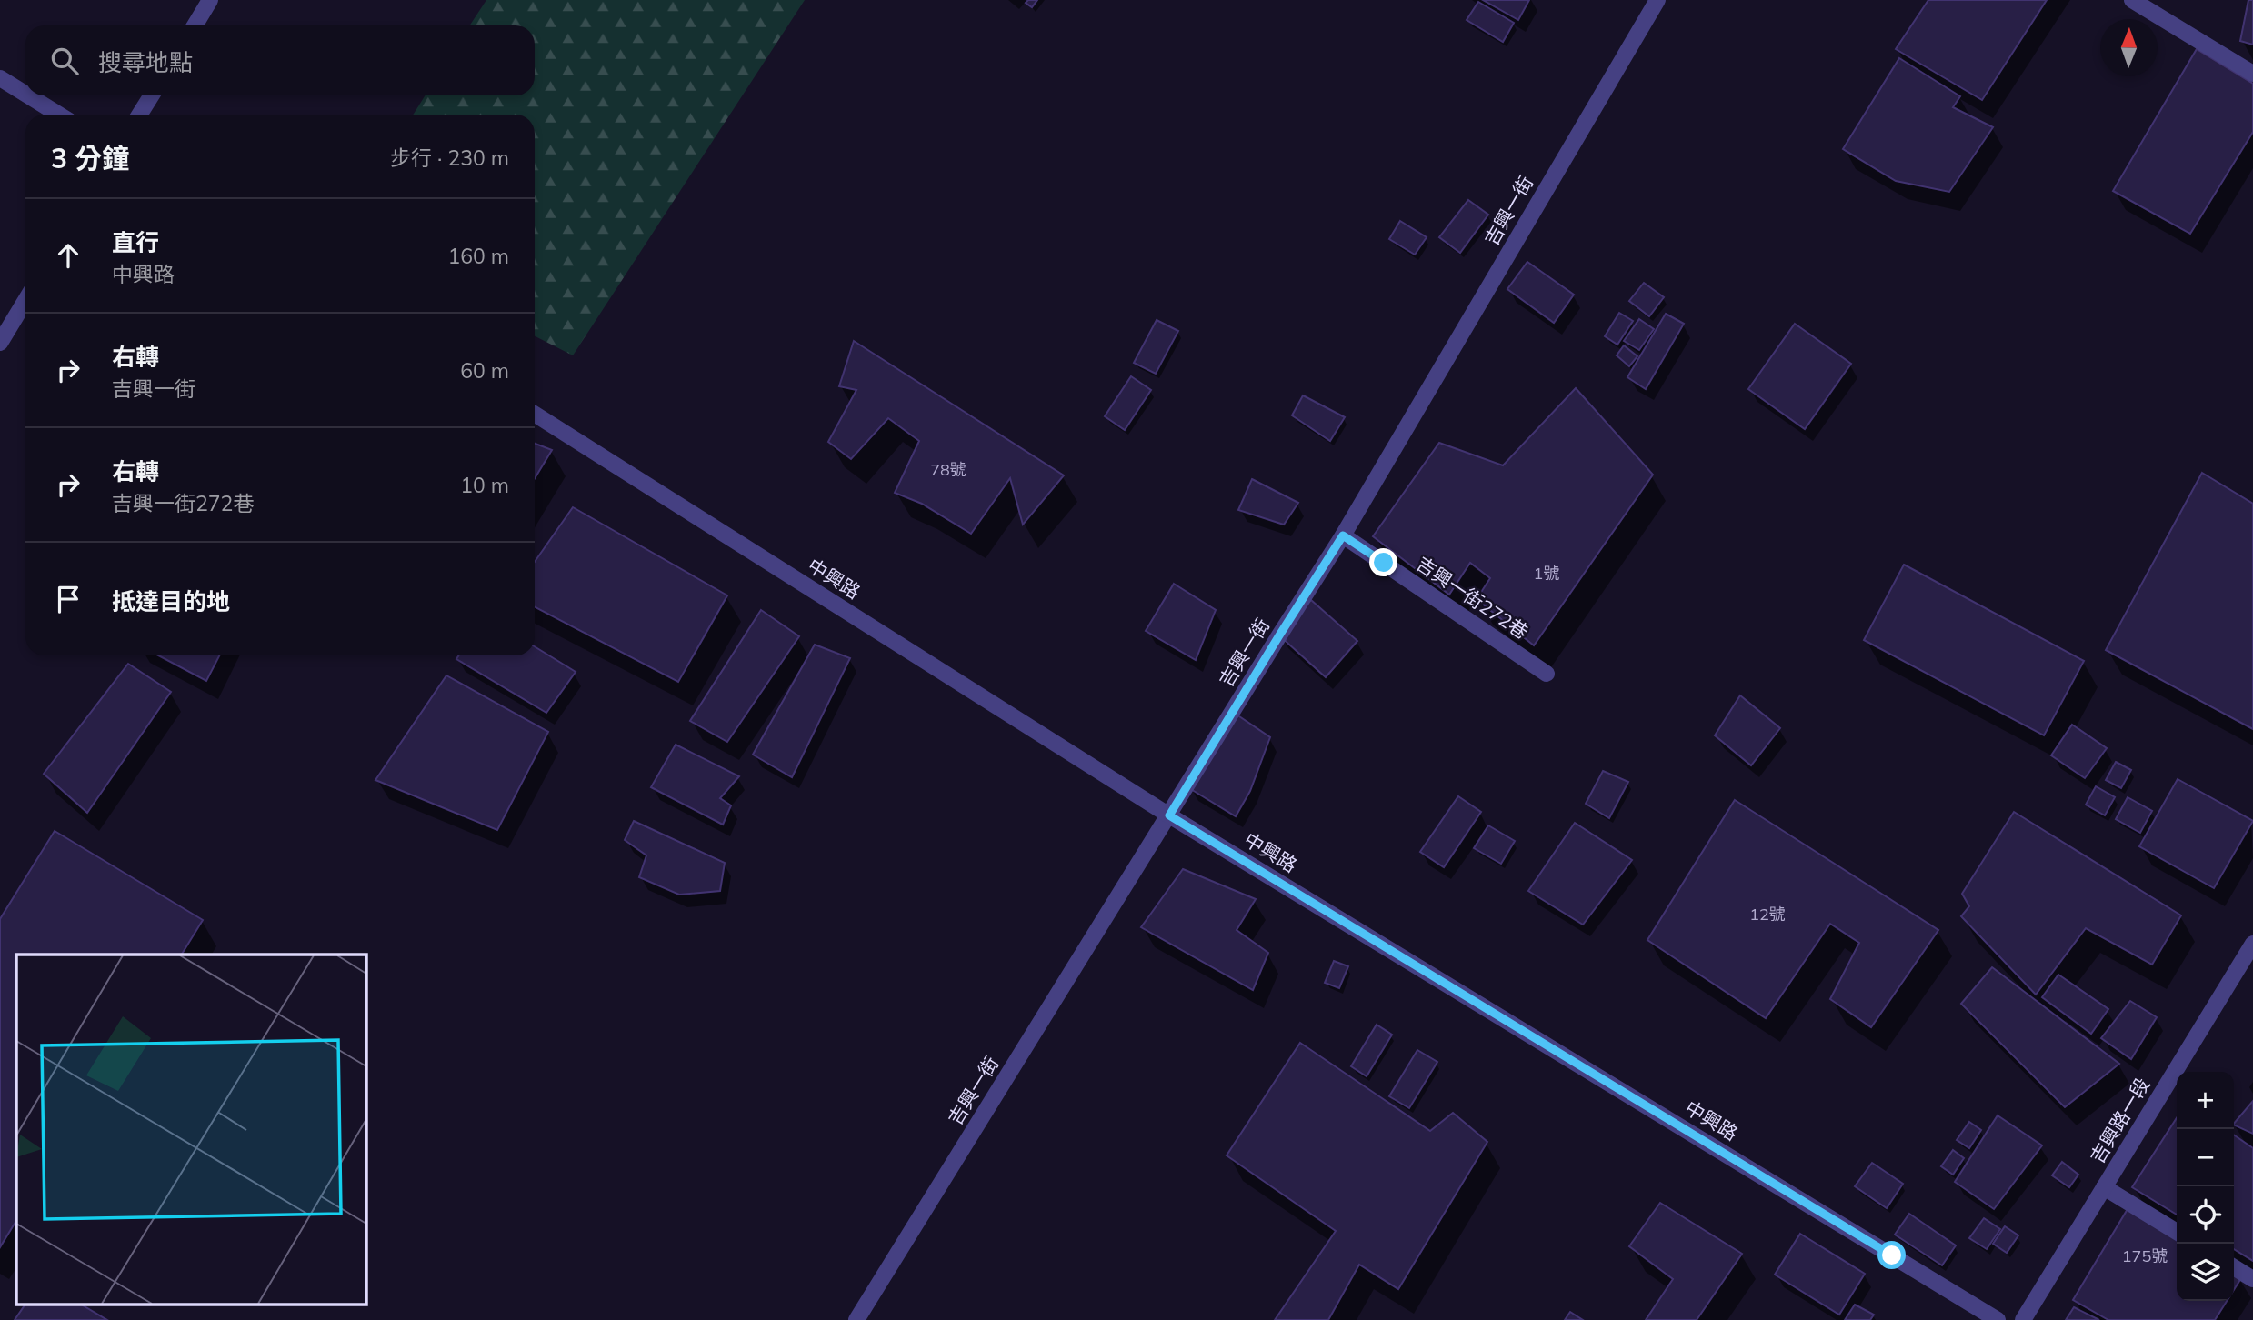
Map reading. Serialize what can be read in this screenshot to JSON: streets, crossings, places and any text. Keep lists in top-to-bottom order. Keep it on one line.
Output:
{"streets":{"street":["吉興一街","中興路","吉興一街272巷","吉興路一段"]},"crossings":[["吉興一街","中興路"],["吉興一街","吉興一街272巷"]],"house_numbers":["78號","1號","12號","175號"],"north":"top","page":{"search":"搜尋地點","heading":["3 分鐘","步行 · 230 m"],"list":[["直行","中興路","160 m"],["右轉","吉興一街","60 m"],["右轉","吉興一街272巷","10 m"],"抵達目的地"],"map_buttons":["+","−"]}}
